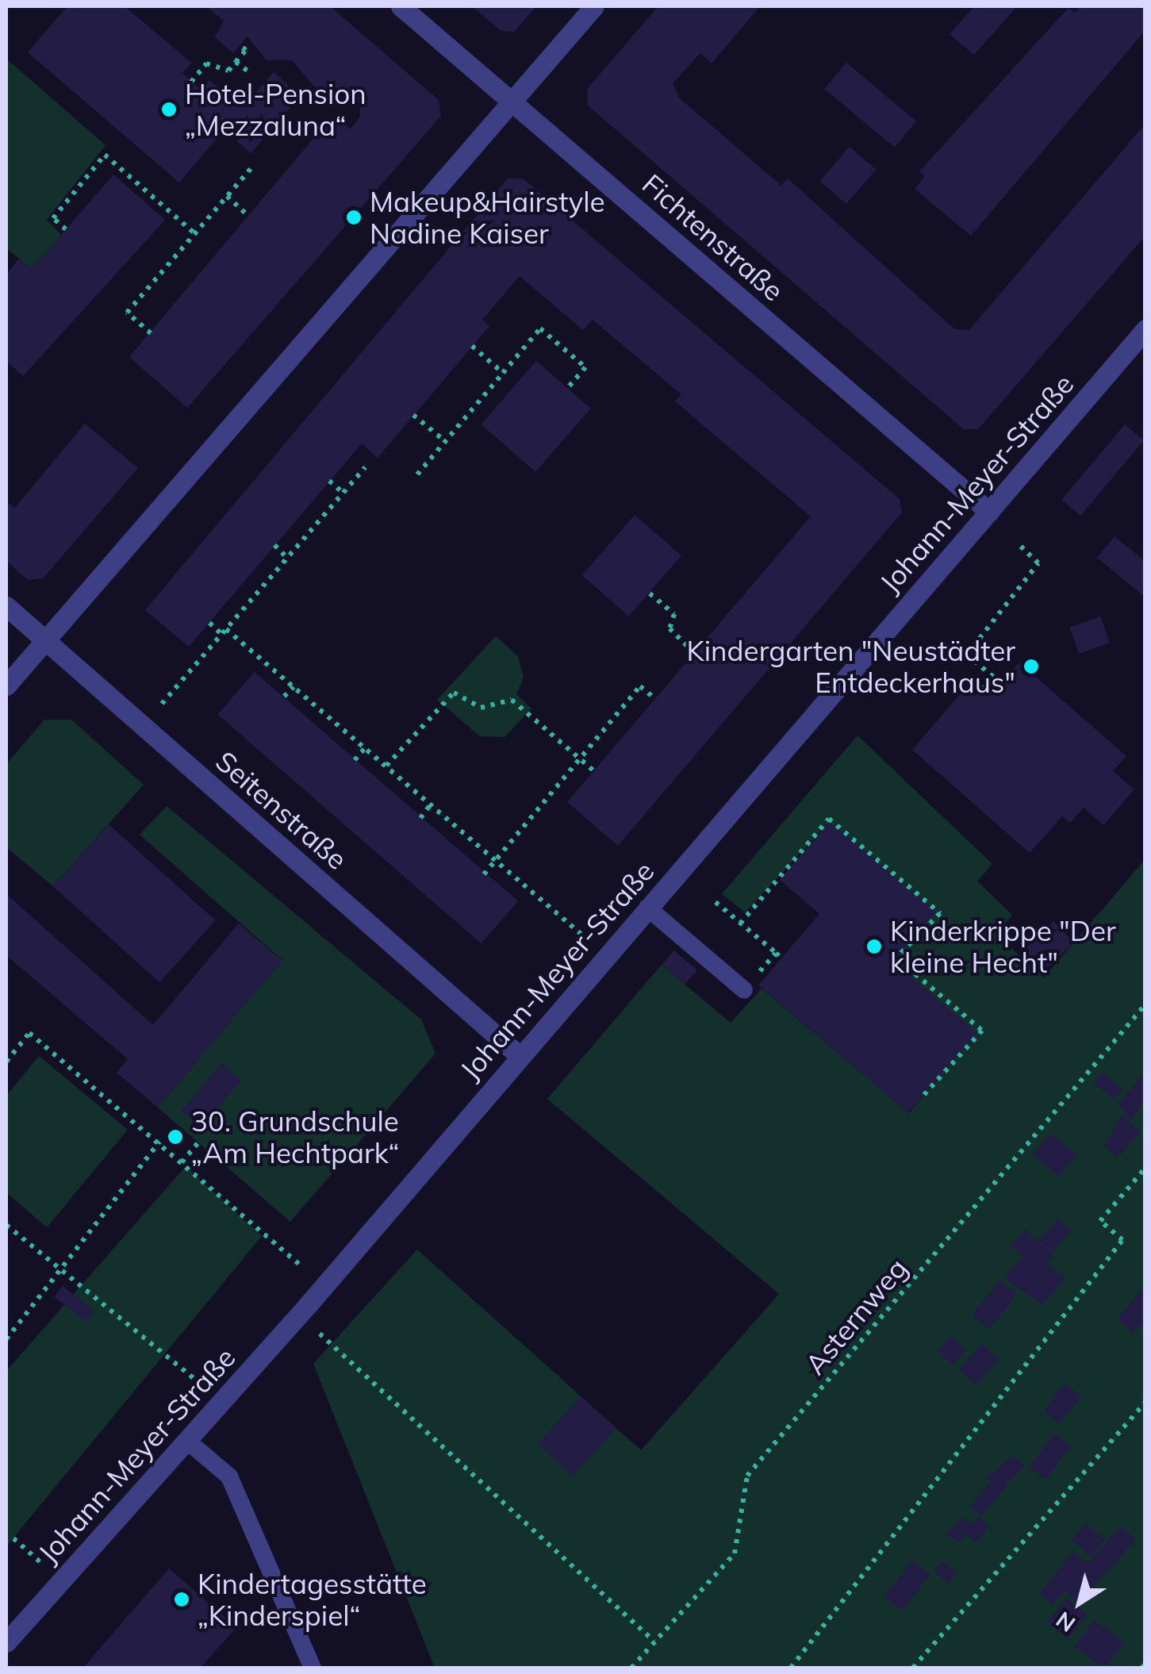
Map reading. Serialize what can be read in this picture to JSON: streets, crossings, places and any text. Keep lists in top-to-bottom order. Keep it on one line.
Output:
{"streets":{"street":["Fichtenstraße","Johann-Meyer-Straße","Seitenstraße"],"path":["Asternweg"]},"crossings":[["Fichtenstraße","Johann-Meyer-Straße"],["Johann-Meyer-Straße","Seitenstraße"]],"places":["Hotel-Pension „Mezzaluna“","Makeup&Hairstyle Nadine Kaiser","Kindergarten \"Neustädter Entdeckerhaus\"","Kinderkrippe \"Der kleine Hecht\"","30. Grundschule „Am Hechtpark“","Kindertagesstätte „Kinderspiel“"],"north":"bottom left"}
